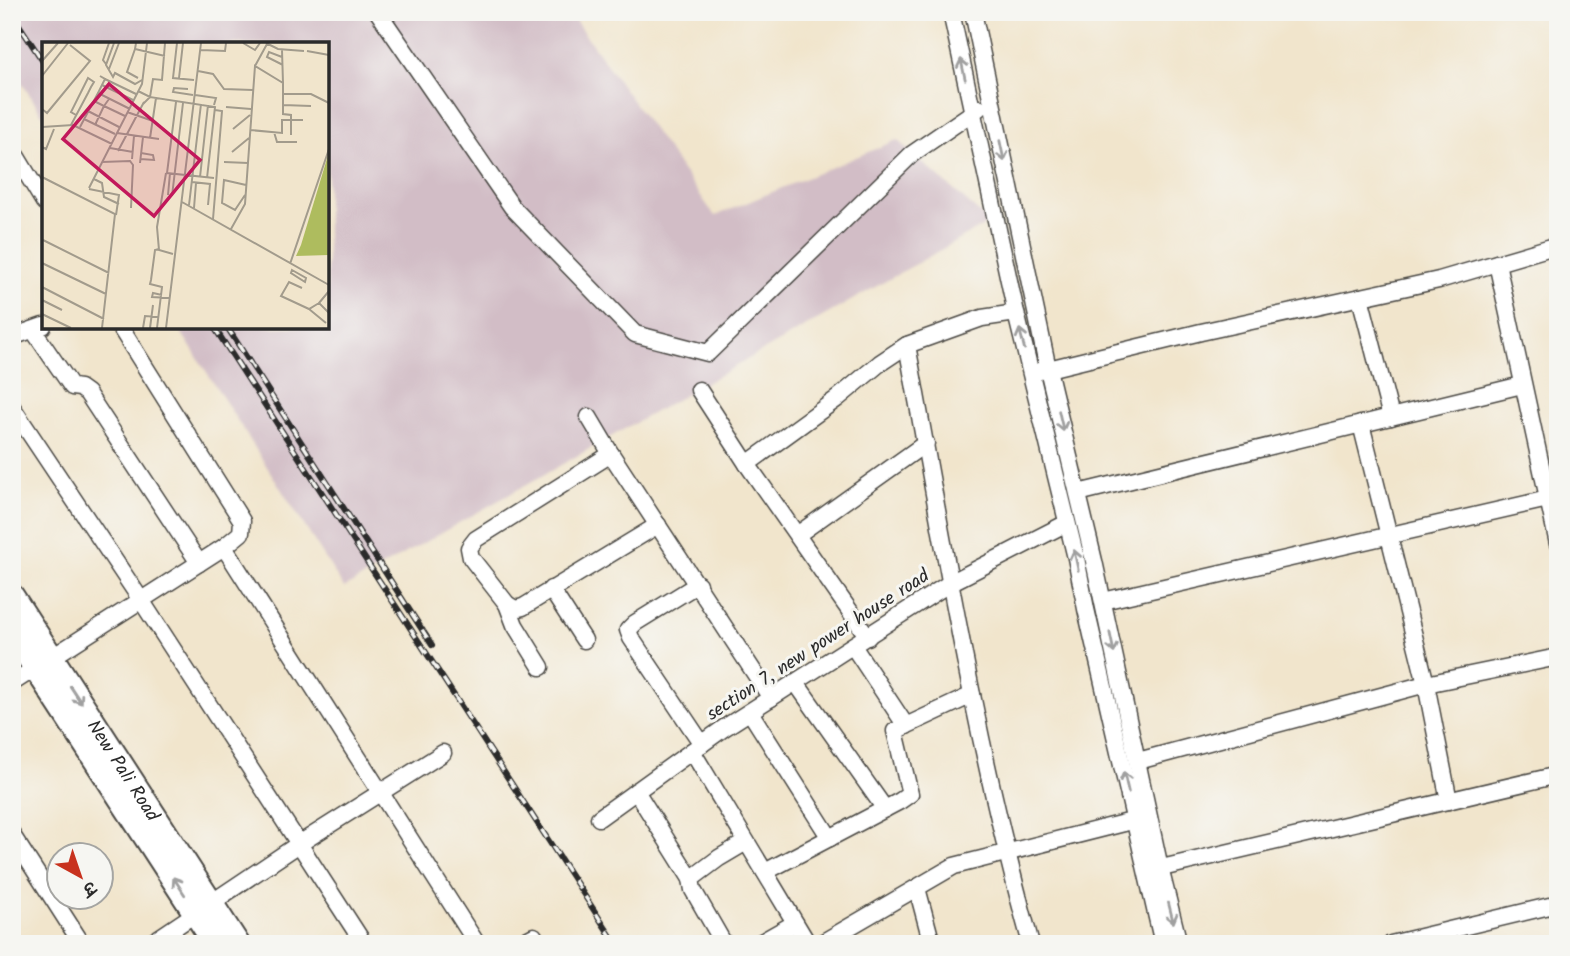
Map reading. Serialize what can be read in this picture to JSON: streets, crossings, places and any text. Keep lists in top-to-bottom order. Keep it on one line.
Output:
{"streets":{"highway":["New Pali Road"],"street":["section 7, new power house road"]},"north":"bottom right"}
